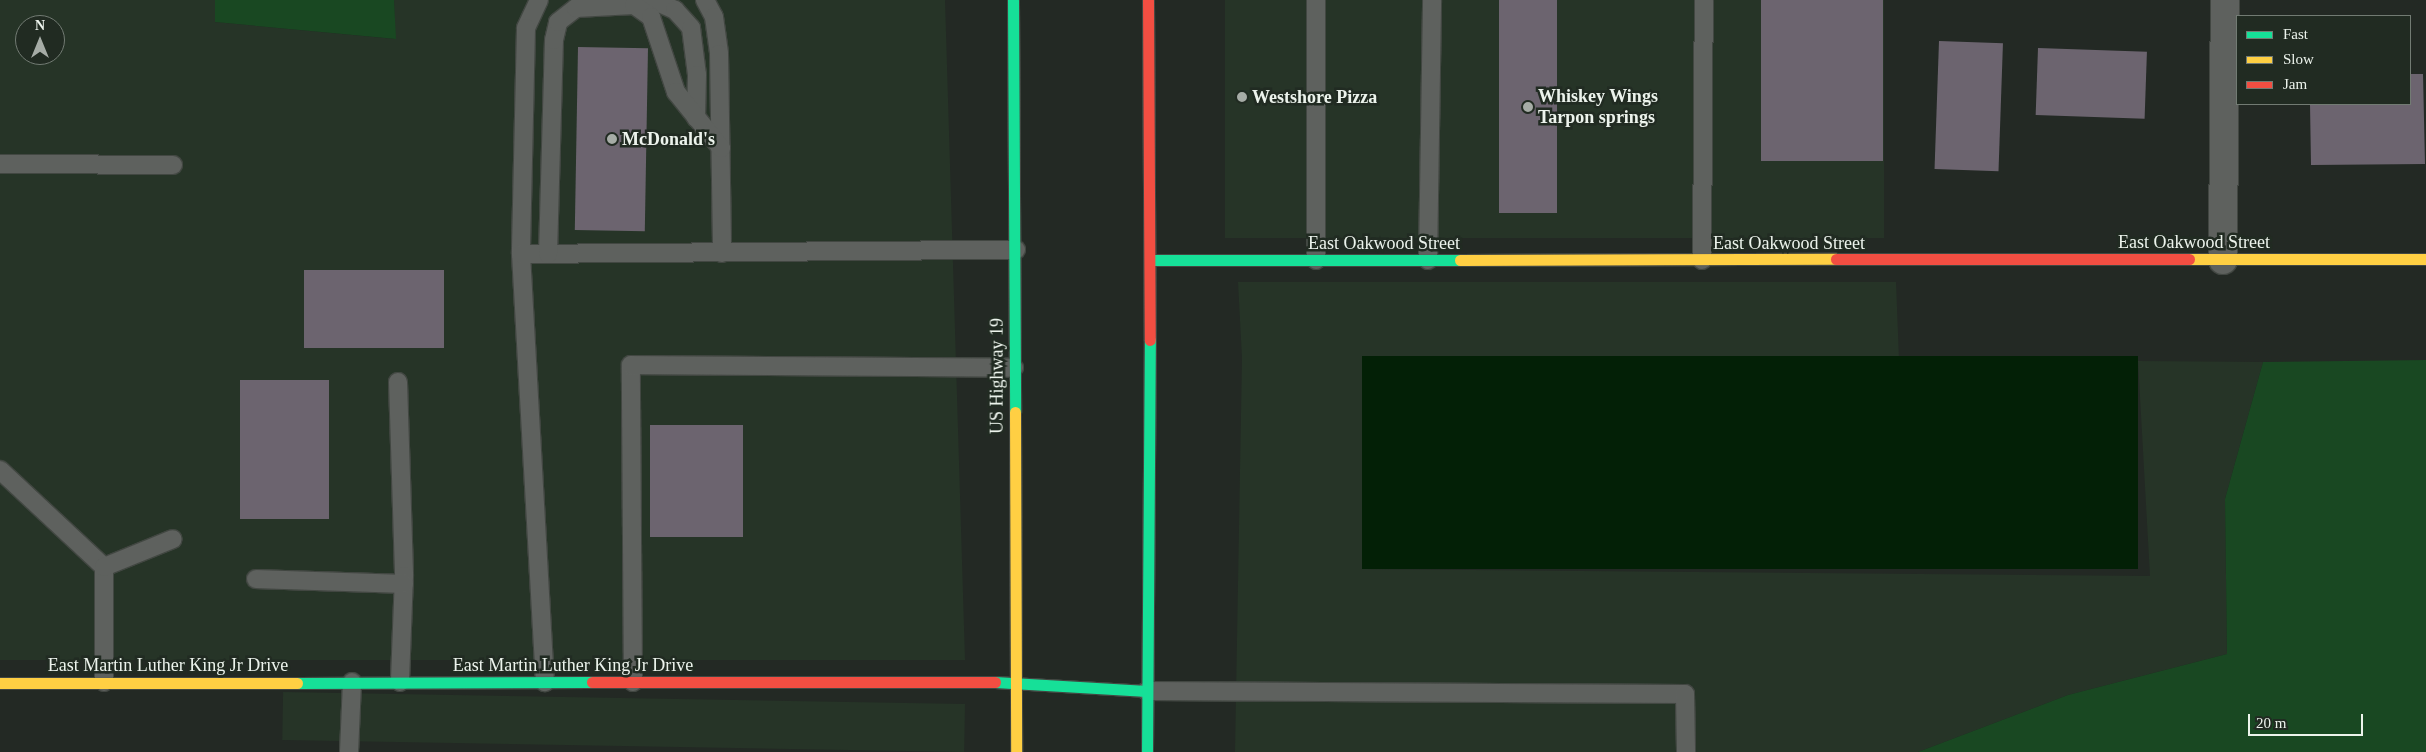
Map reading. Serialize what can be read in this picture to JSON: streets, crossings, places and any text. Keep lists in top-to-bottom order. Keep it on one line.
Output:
{"streets":{"main road":["East Oakwood Street","US Highway 19","East Martin Luther King Jr Drive"]},"crossings":[["US Highway 19","East Martin Luther King Jr Drive"]],"places":["Westshore Pizza","Whiskey Wings Tarpon springs","McDonald's"],"legend":["Fast","Slow","Jam"],"scale_bar":"20 m","north":"top"}
